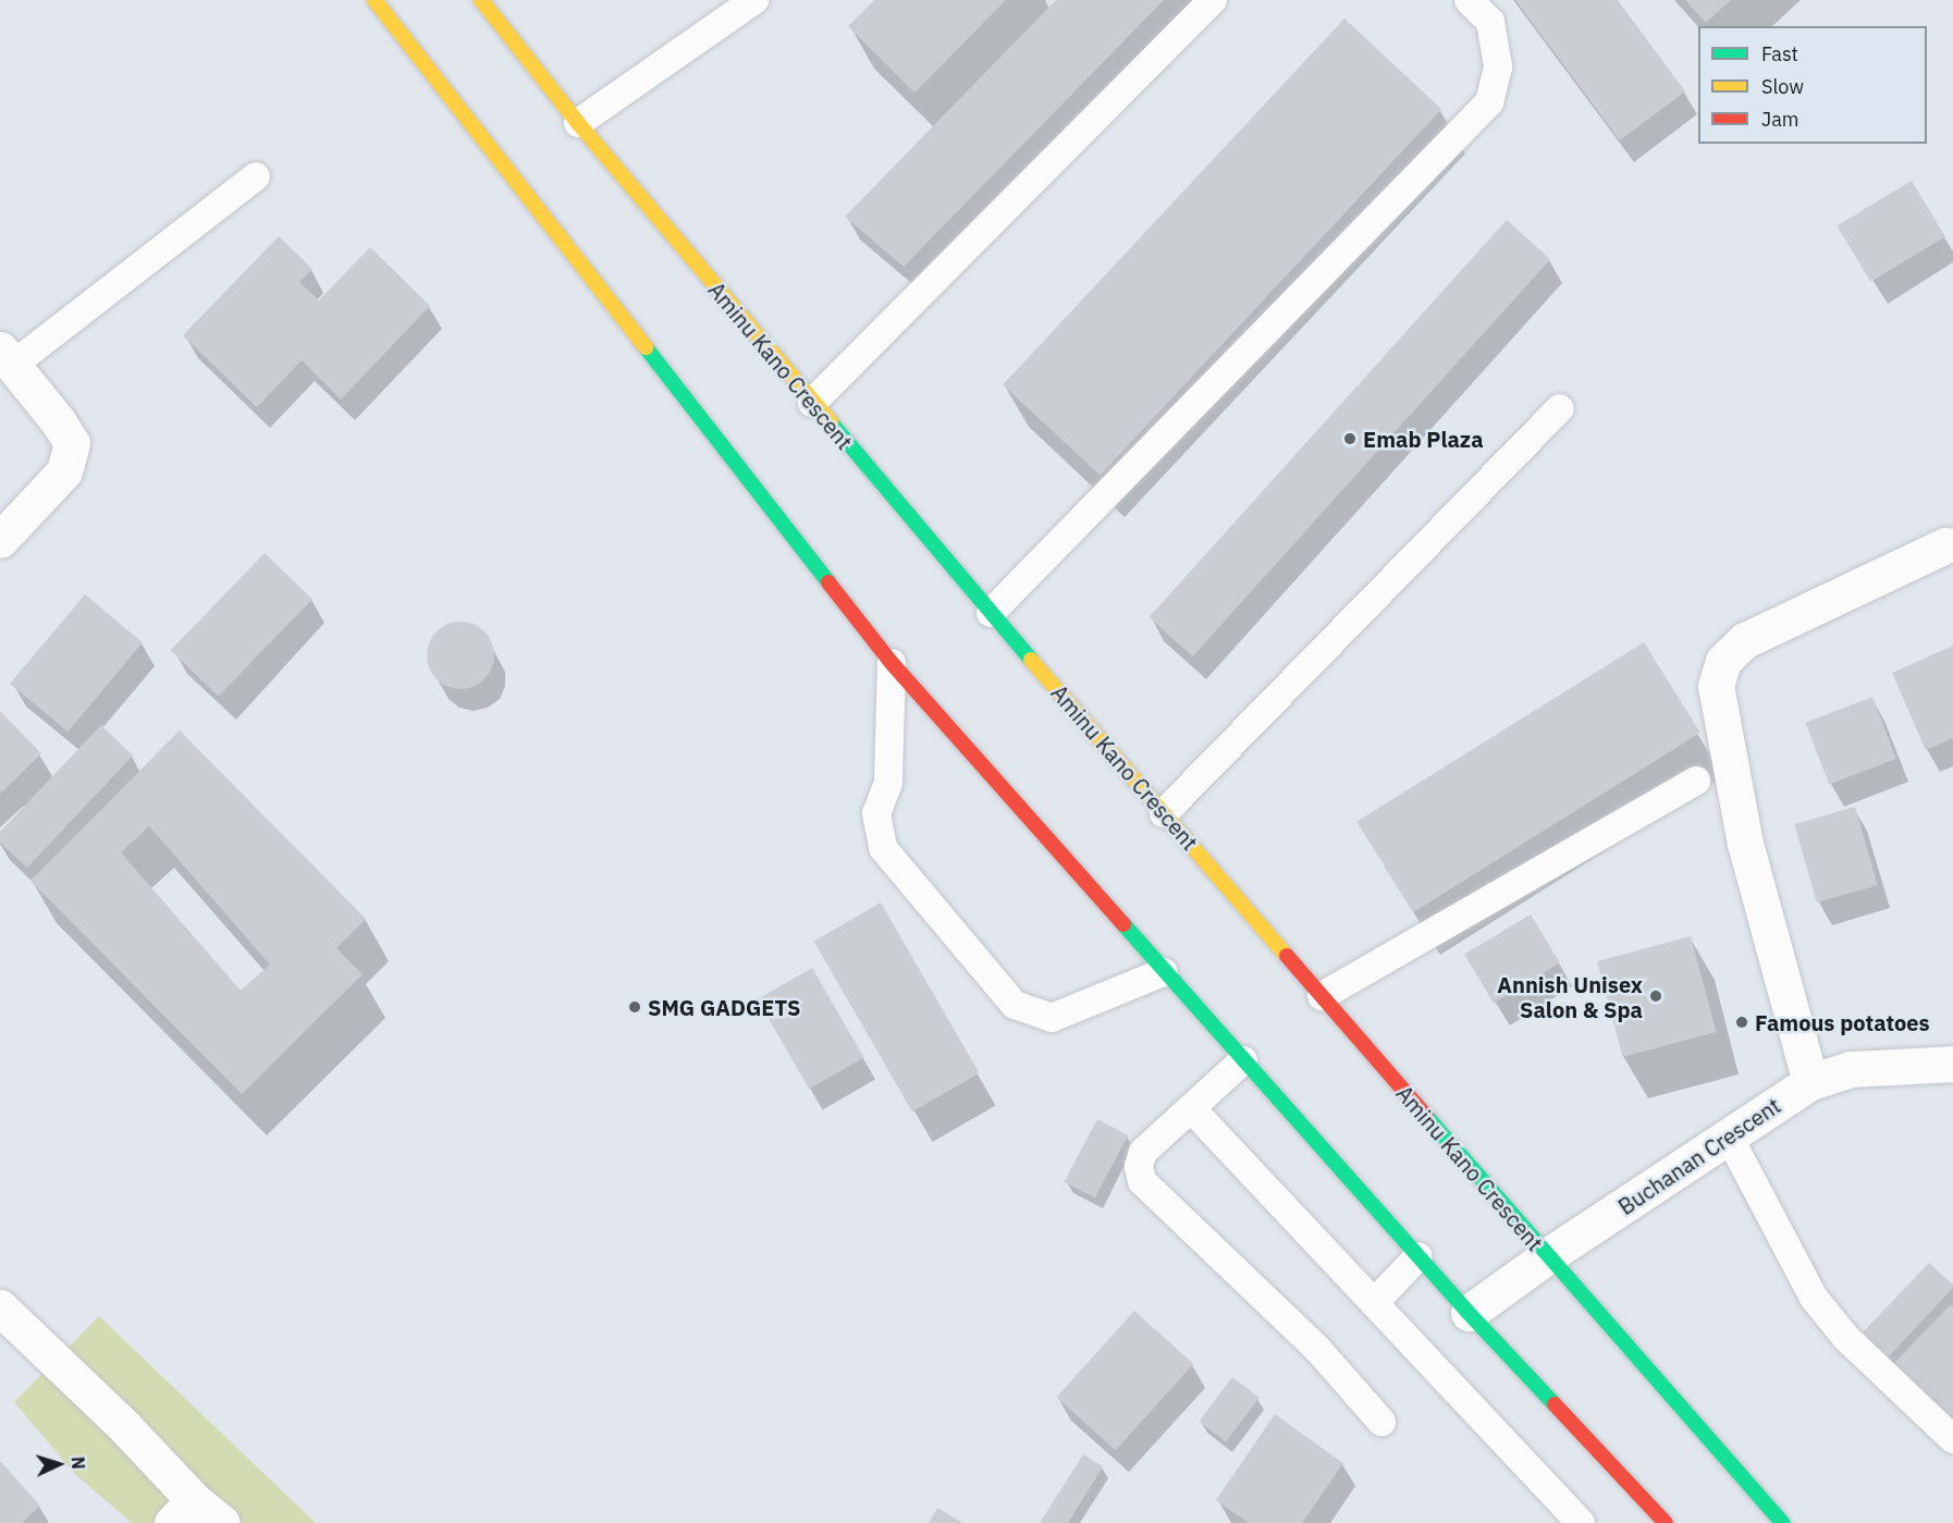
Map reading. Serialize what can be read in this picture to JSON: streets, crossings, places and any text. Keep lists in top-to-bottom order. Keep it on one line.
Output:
{"streets":{"main road":["Aminu Kano Crescent"],"street":["Buchanan Crescent"]},"crossings":[["Aminu Kano Crescent","Buchanan Crescent"]],"places":["Emab Plaza","Annish Unisex Salon & Spa","SMG GADGETS","Famous potatoes"],"legend":["Fast","Slow","Jam"],"north":"right"}
